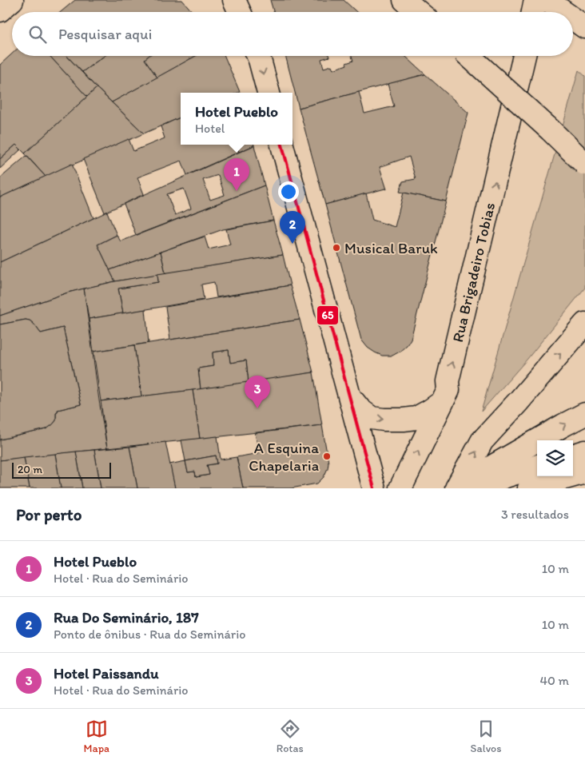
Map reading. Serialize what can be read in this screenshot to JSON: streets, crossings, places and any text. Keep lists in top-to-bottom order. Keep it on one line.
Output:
{"streets":{"street":["Rua Brigadeiro Tobias"]},"places":["Musical Baruk","A Esquina Chapelaria"],"lines":["transit line 65"],"scale_bar":"20 m","page":{"search":"Pesquisar aqui","popup":["Hotel Pueblo","Hotel"],"pins":["1","2","3"],"scale":"20 m","heading":["Por perto","3 resultados"],"list":[{"mark":"1","name":"Hotel Pueblo","note":"Hotel · Rua do Seminário","value":"10 m"},{"mark":"2","name":"Rua Do Seminário, 187","note":"Ponto de ônibus · Rua do Seminário","value":"10 m"},{"mark":"3","name":"Hotel Paissandu","note":"Hotel · Rua do Seminário","value":"40 m"}],"nav":["Mapa","Rotas","Salvos"]}}
